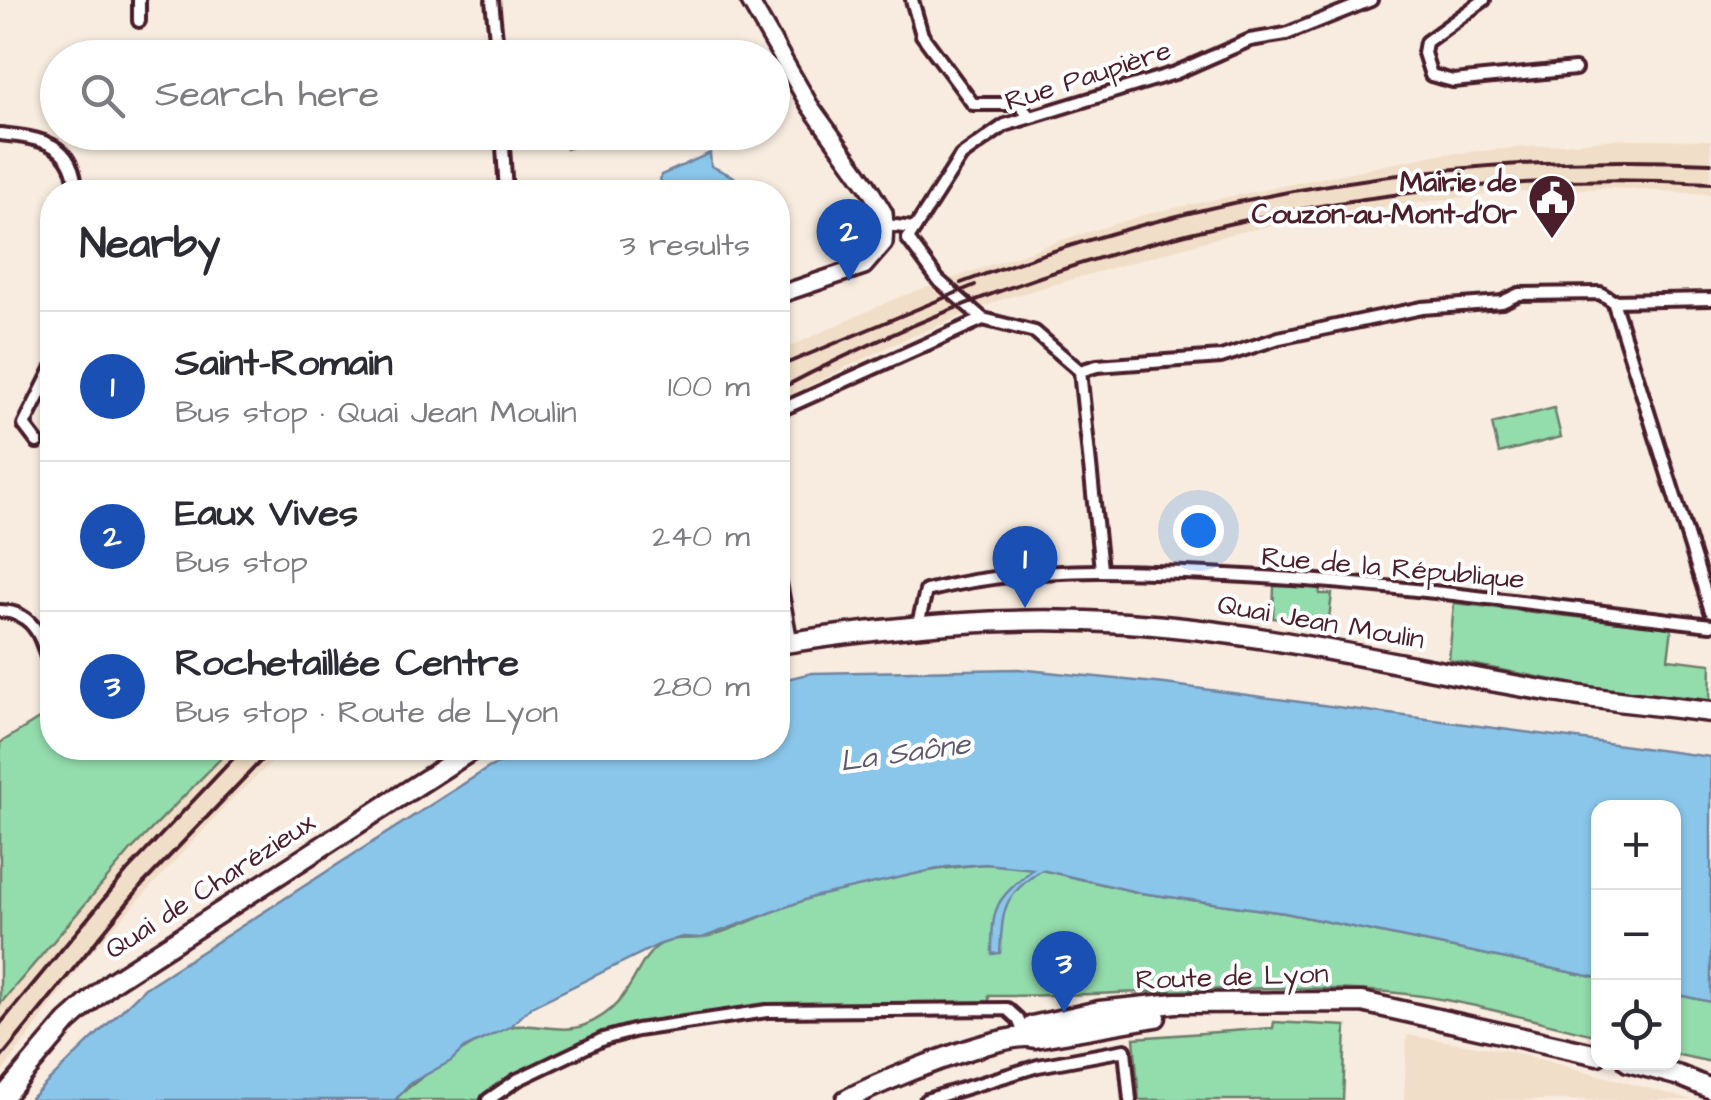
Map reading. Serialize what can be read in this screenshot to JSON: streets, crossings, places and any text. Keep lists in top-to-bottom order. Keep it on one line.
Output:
{"streets":{"main road":["Quai Jean Moulin","Quai de Charézieux","Route de Lyon"],"street":["Rue Paupière","Rue de la République"]},"crossings":[["Rue de la République","Quai Jean Moulin"]],"water":["La Saône"],"places":{"public building":["Mairie de Couzon-au-Mont-d'Or"]},"page":{"search":"Search here","heading":["Nearby","3 results"],"pins":["2","1","3"],"list":[{"mark":"1","name":"Saint-Romain","note":"Bus stop · Quai Jean Moulin","value":"100 m"},{"mark":"2","name":"Eaux Vives","note":"Bus stop","value":"240 m"},{"mark":"3","name":"Rochetaillée Centre","note":"Bus stop · Route de Lyon","value":"280 m"}],"map_buttons":["+","−"]}}
